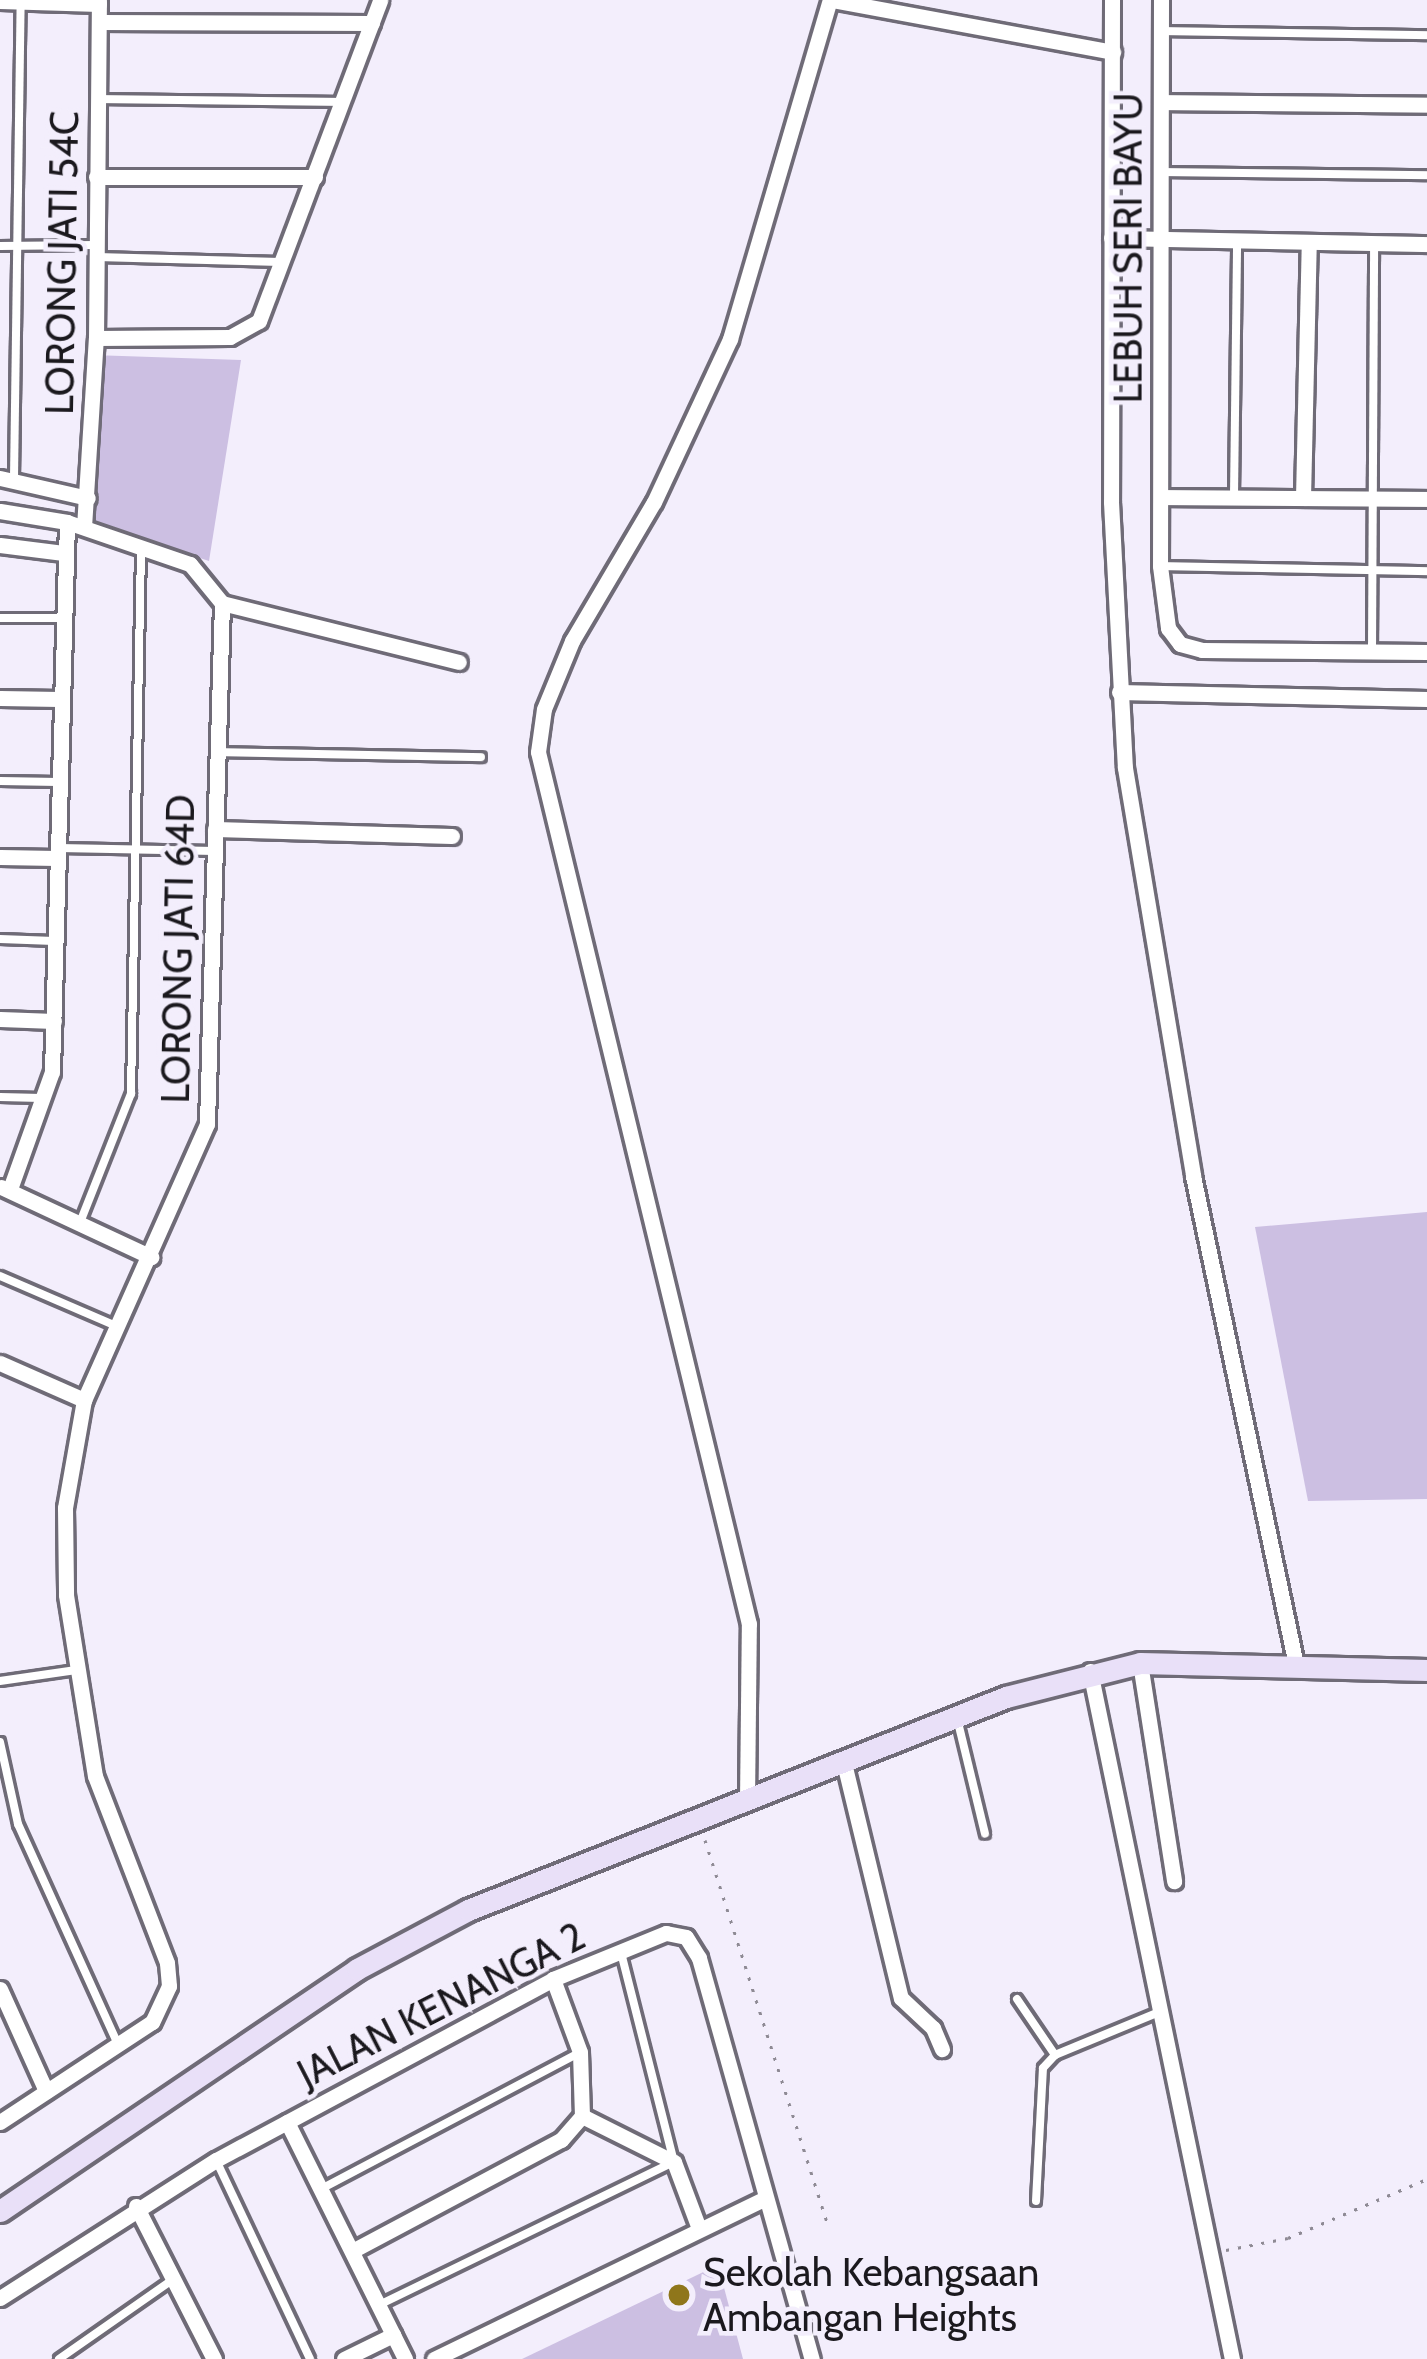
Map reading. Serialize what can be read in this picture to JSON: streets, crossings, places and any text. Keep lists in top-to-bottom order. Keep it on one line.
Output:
{"streets":{"street":["LEBUH SERI BAYU","LORONG JATI 54C","LORONG JATI 64D","JALAN KENANGA 2"]},"places":["Sekolah Kebangsaan Ambangan Heights"]}
